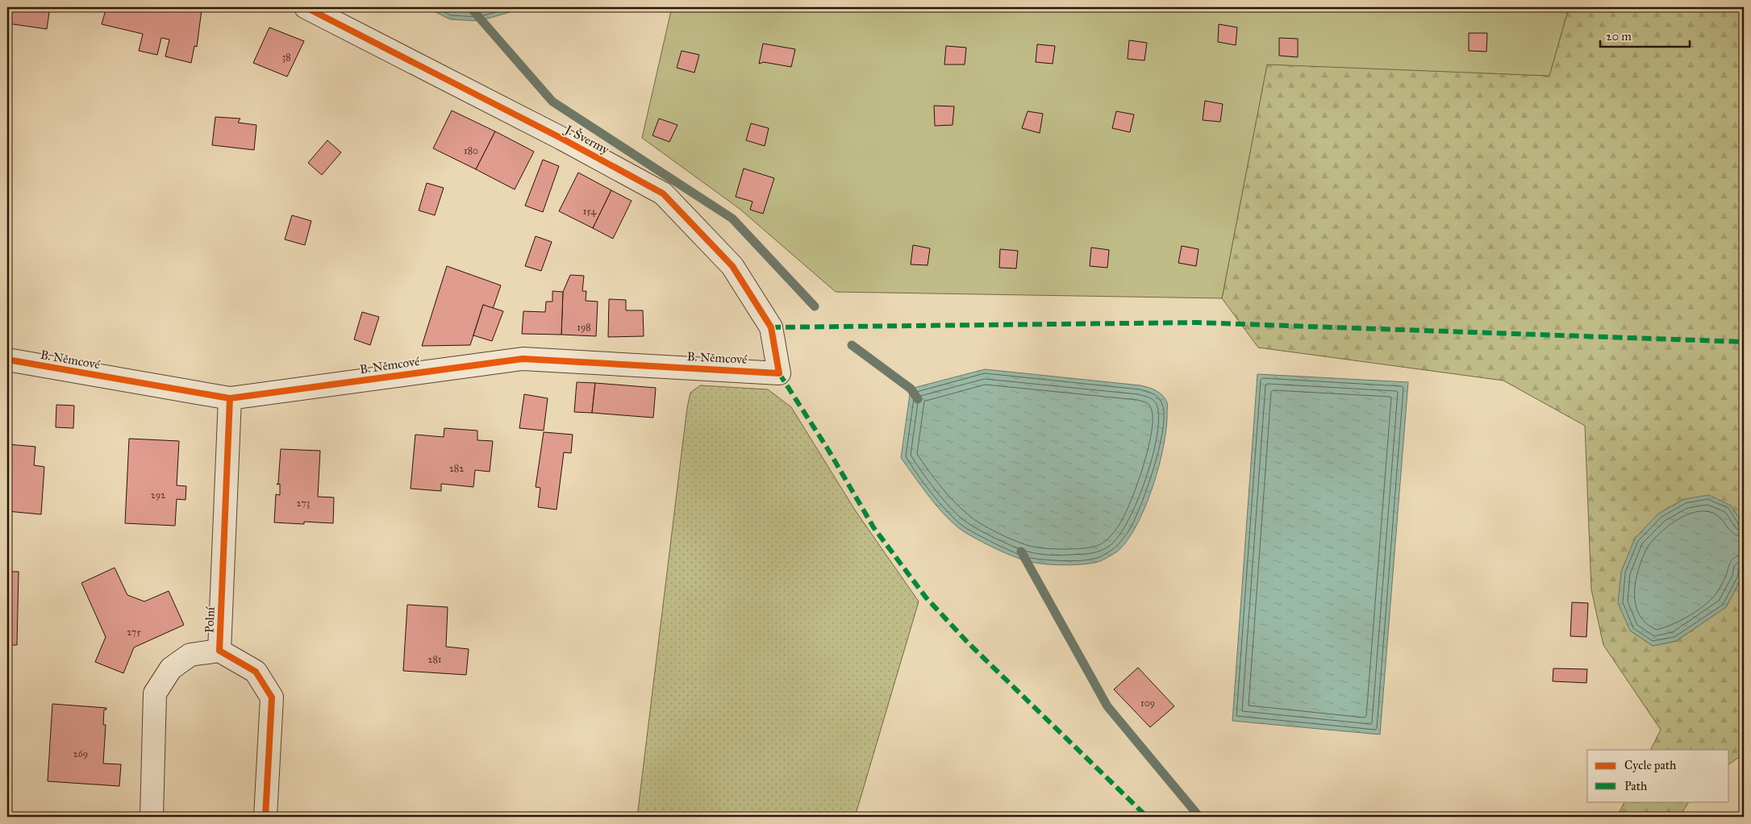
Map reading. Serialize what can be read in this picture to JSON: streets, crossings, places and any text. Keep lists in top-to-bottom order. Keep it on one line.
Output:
{"streets":{"street":["J. Švermy","B. Němcové","Polní"]},"crossings":[["J. Švermy","B. Němcové"],["B. Němcové","Polní"]],"house_numbers":["38","180","154","198","282","292","273","275","281","109","269"],"legend":["Cycle path","Path"],"scale_bar":"20 m"}
